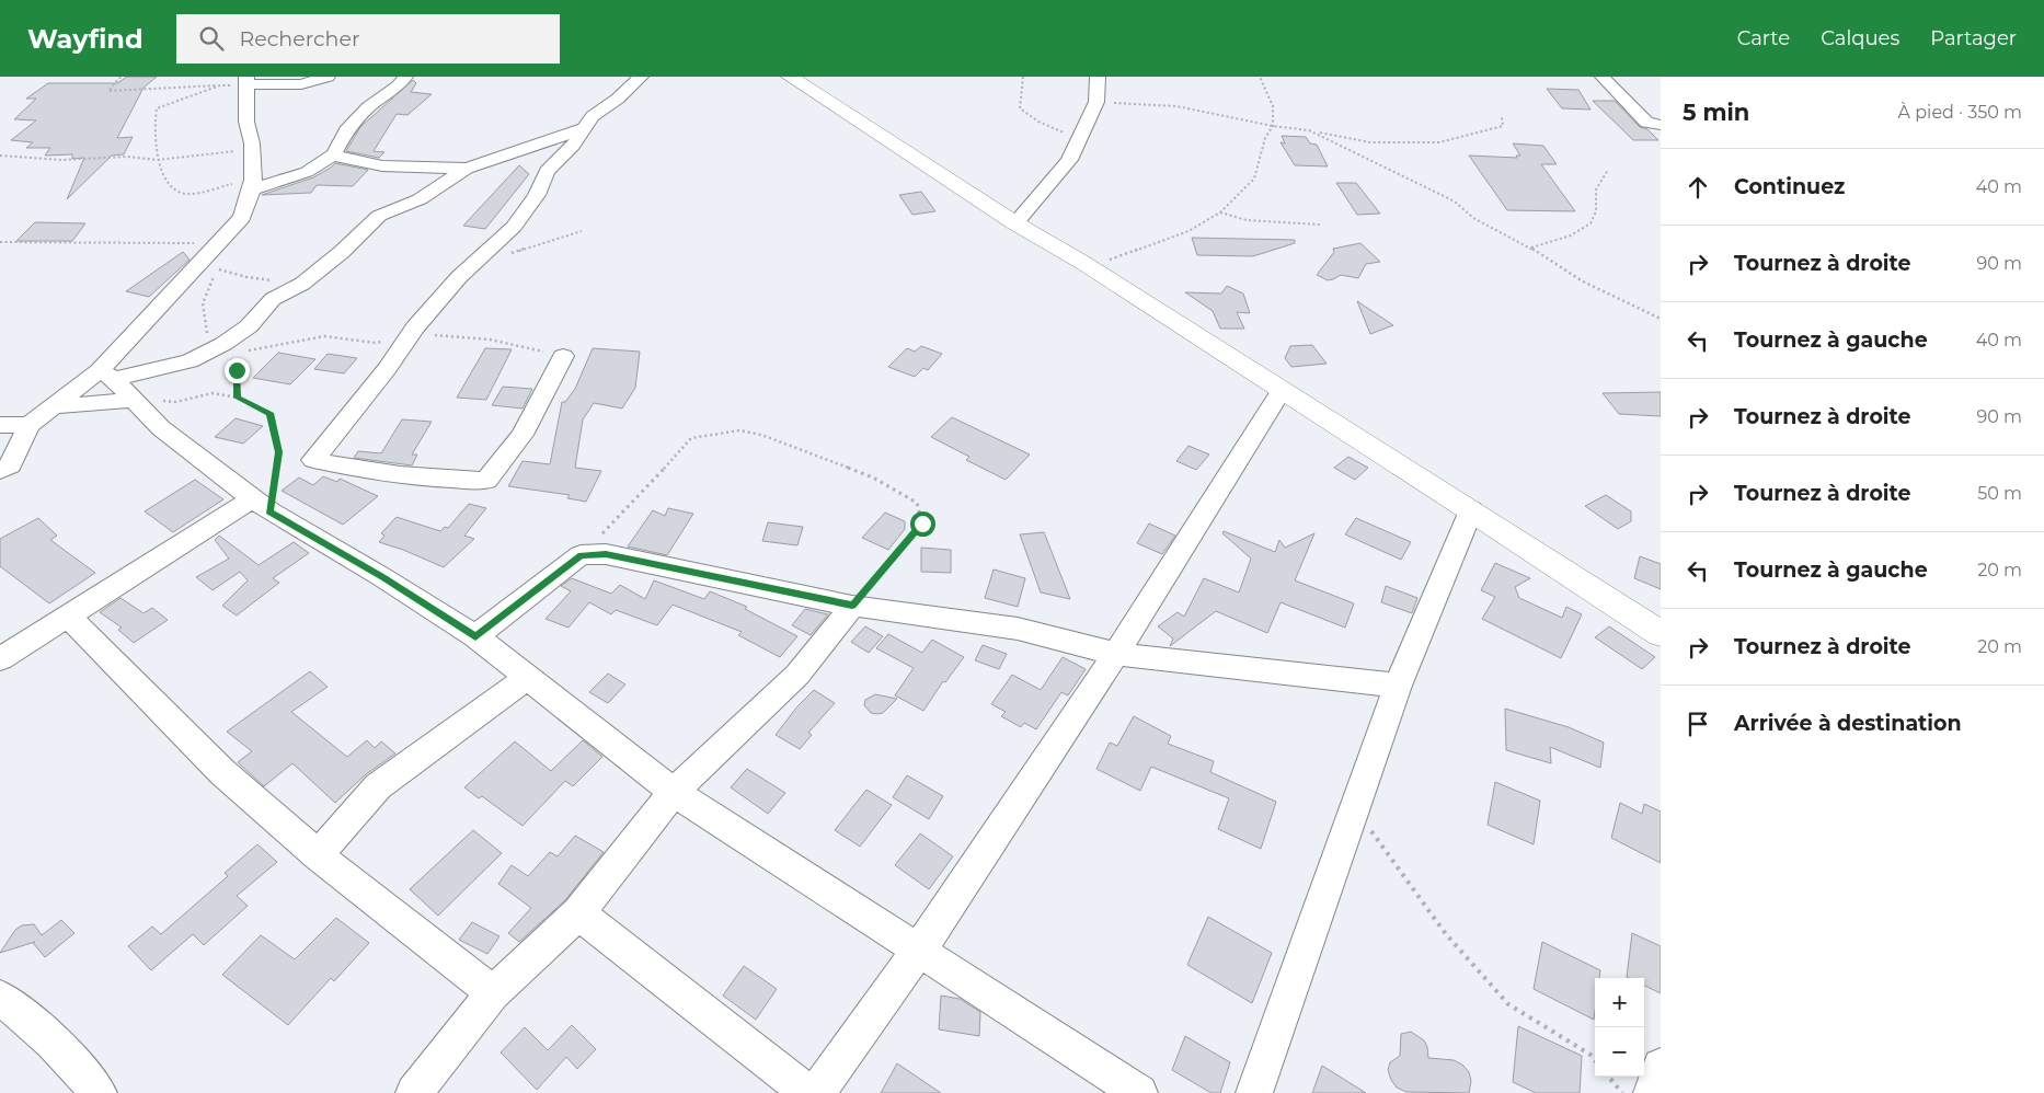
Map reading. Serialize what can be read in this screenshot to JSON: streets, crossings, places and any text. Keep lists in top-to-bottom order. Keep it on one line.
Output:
{"page":{"header":"Wayfind","search":"Rechercher","nav":["Carte","Calques","Partager"],"heading":["5 min","À pied · 350 m"],"list":[["Continuez","40 m"],["Tournez à droite","90 m"],["Tournez à gauche","40 m"],["Tournez à droite","90 m"],["Tournez à droite","50 m"],["Tournez à gauche","20 m"],["Tournez à droite","20 m"],"Arrivée à destination"],"map_buttons":["+","−"]}}
